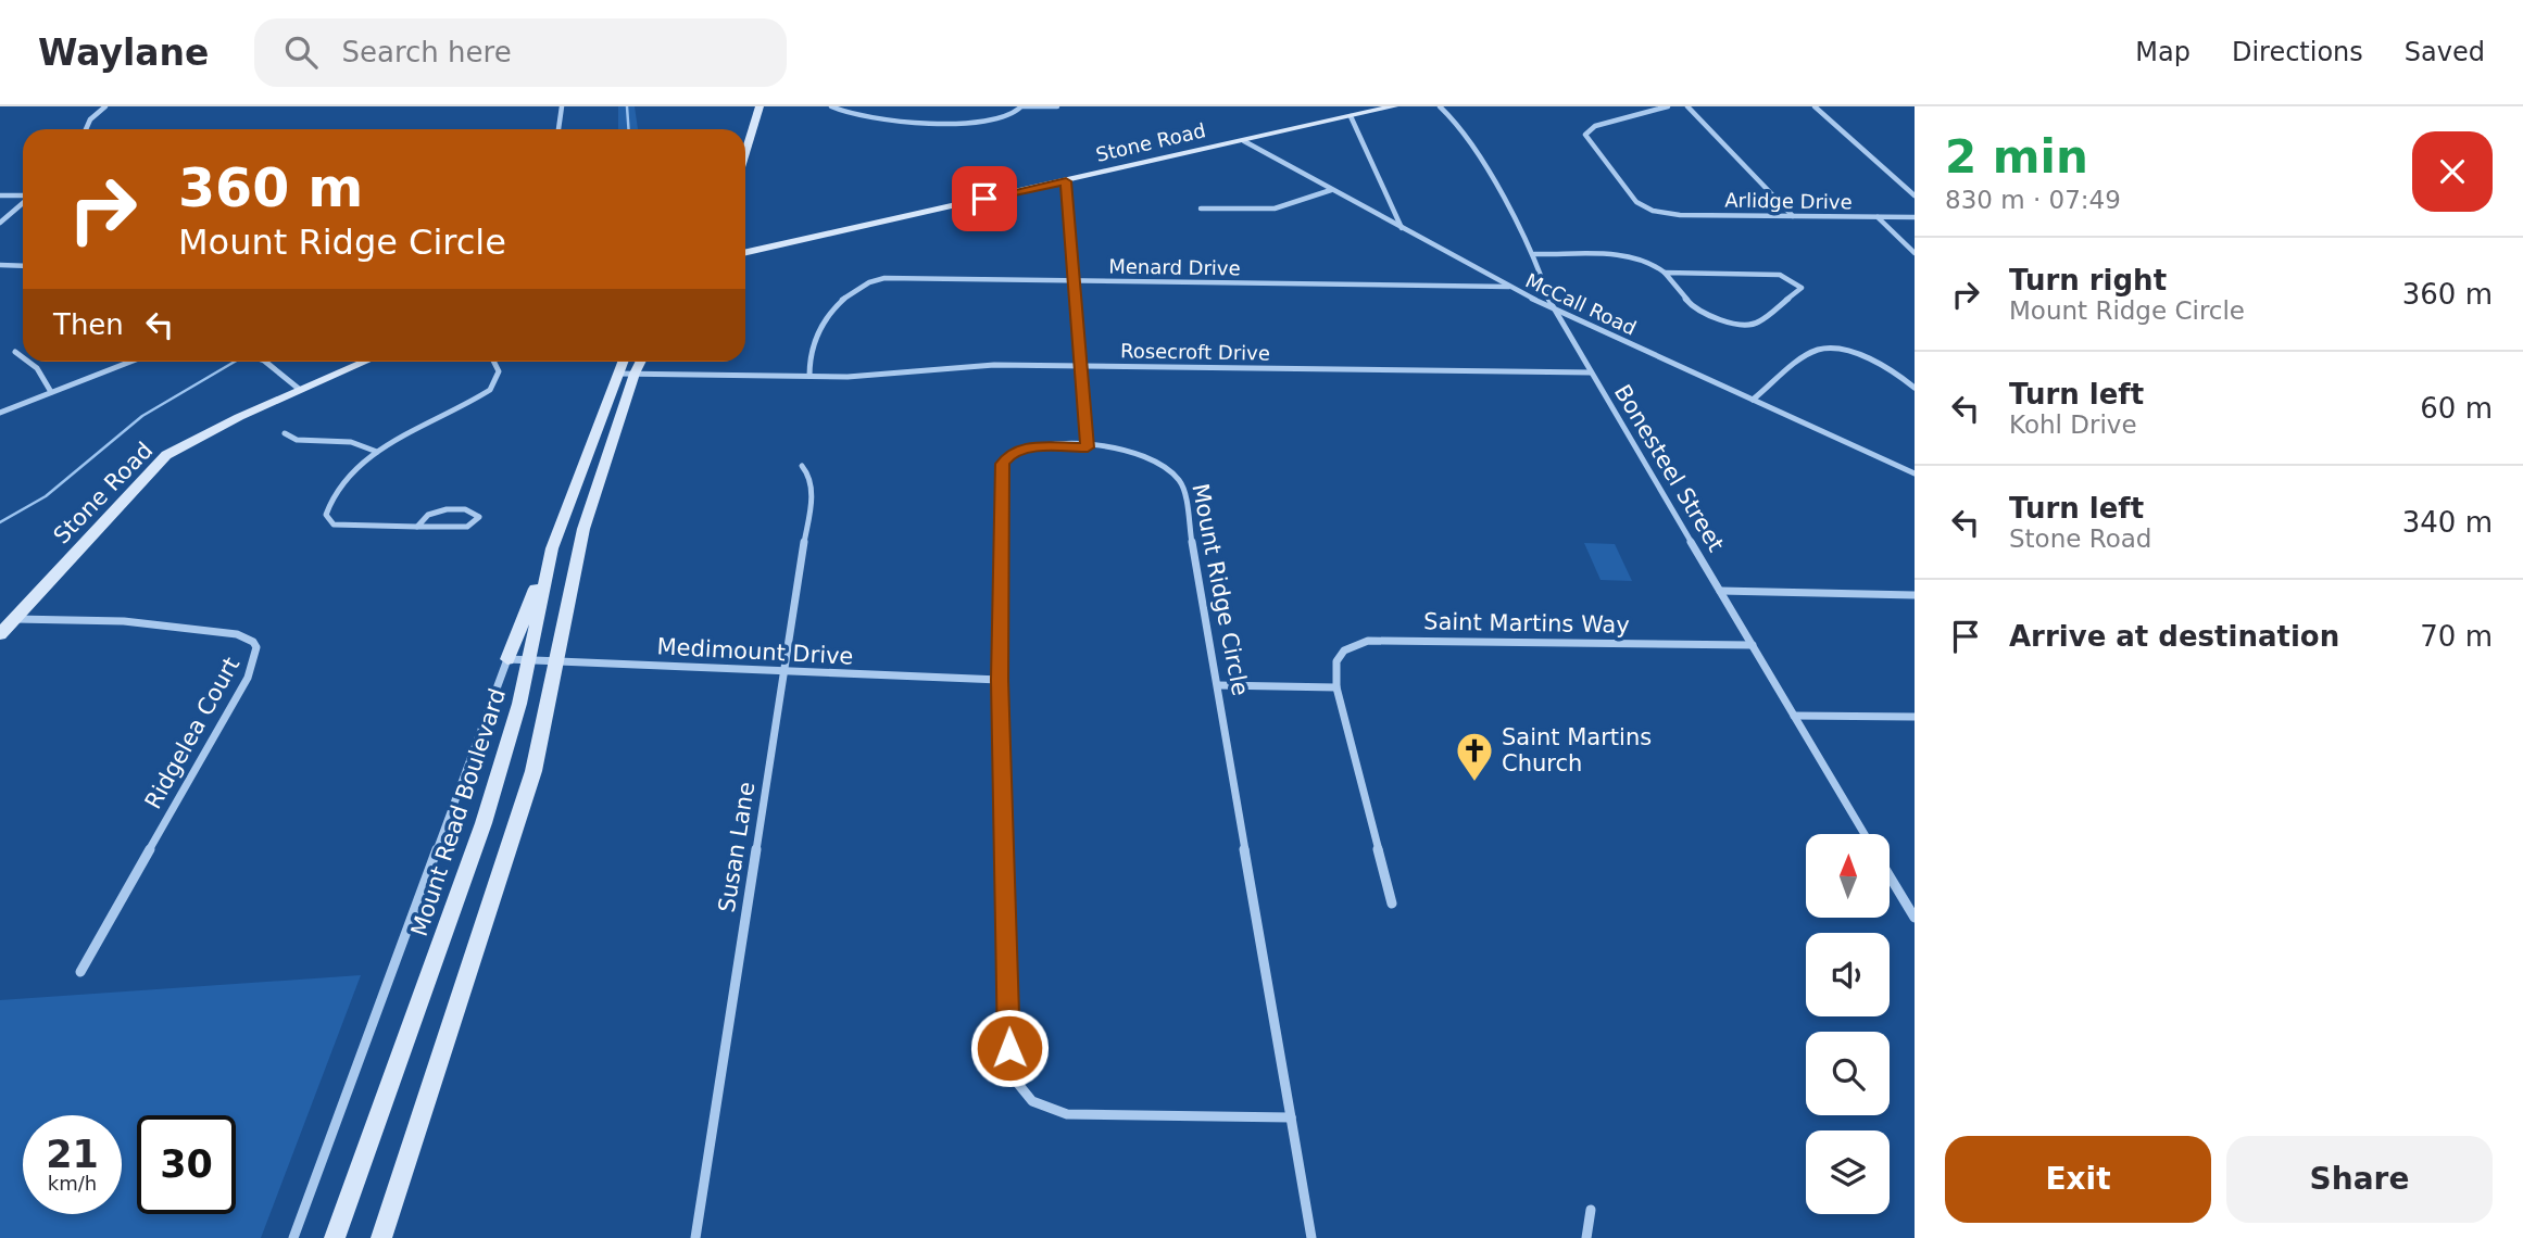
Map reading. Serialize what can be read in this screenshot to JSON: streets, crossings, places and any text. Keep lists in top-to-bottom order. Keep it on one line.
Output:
{"streets":{"main road":["Stone Road","Mount Read Boulevard"],"street":["Arlidge Drive","Menard Drive","McCall Road","Rosecroft Drive","Bonesteel Street","Mount Ridge Circle","Saint Martins Way","Medimount Drive","Ridgelea Court","Susan Lane"]},"crossings":[["Stone Road","McCall Road"],["Stone Road","Ridgelea Court"],["Menard Drive","McCall Road"],["Menard Drive","Rosecroft Drive"],["McCall Road","Bonesteel Street"],["Rosecroft Drive","Bonesteel Street"],["Rosecroft Drive","Mount Read Boulevard"],["Bonesteel Street","Saint Martins Way"],["Mount Ridge Circle","Medimount Drive"],["Medimount Drive","Mount Read Boulevard"],["Medimount Drive","Susan Lane"]],"places":{"church":["Saint Martins Church"]},"north":"top","page":{"header":"Waylane","search":"Search here","nav":["Map","Directions","Saved"],"heading":["2 min","830 m · 07:49"],"turn":["360 m","Mount Ridge Circle"],"list":[{"name":"Turn right","note":"Mount Ridge Circle","value":"360 m"},{"name":"Turn left","note":"Kohl Drive","value":"60 m"},{"name":"Turn left","note":"Stone Road","value":"340 m"},{"name":"Arrive at destination","value":"70 m"}],"then":"Then","speed":"21 km/h","limit":"30","buttons":["Exit","Share"]}}
